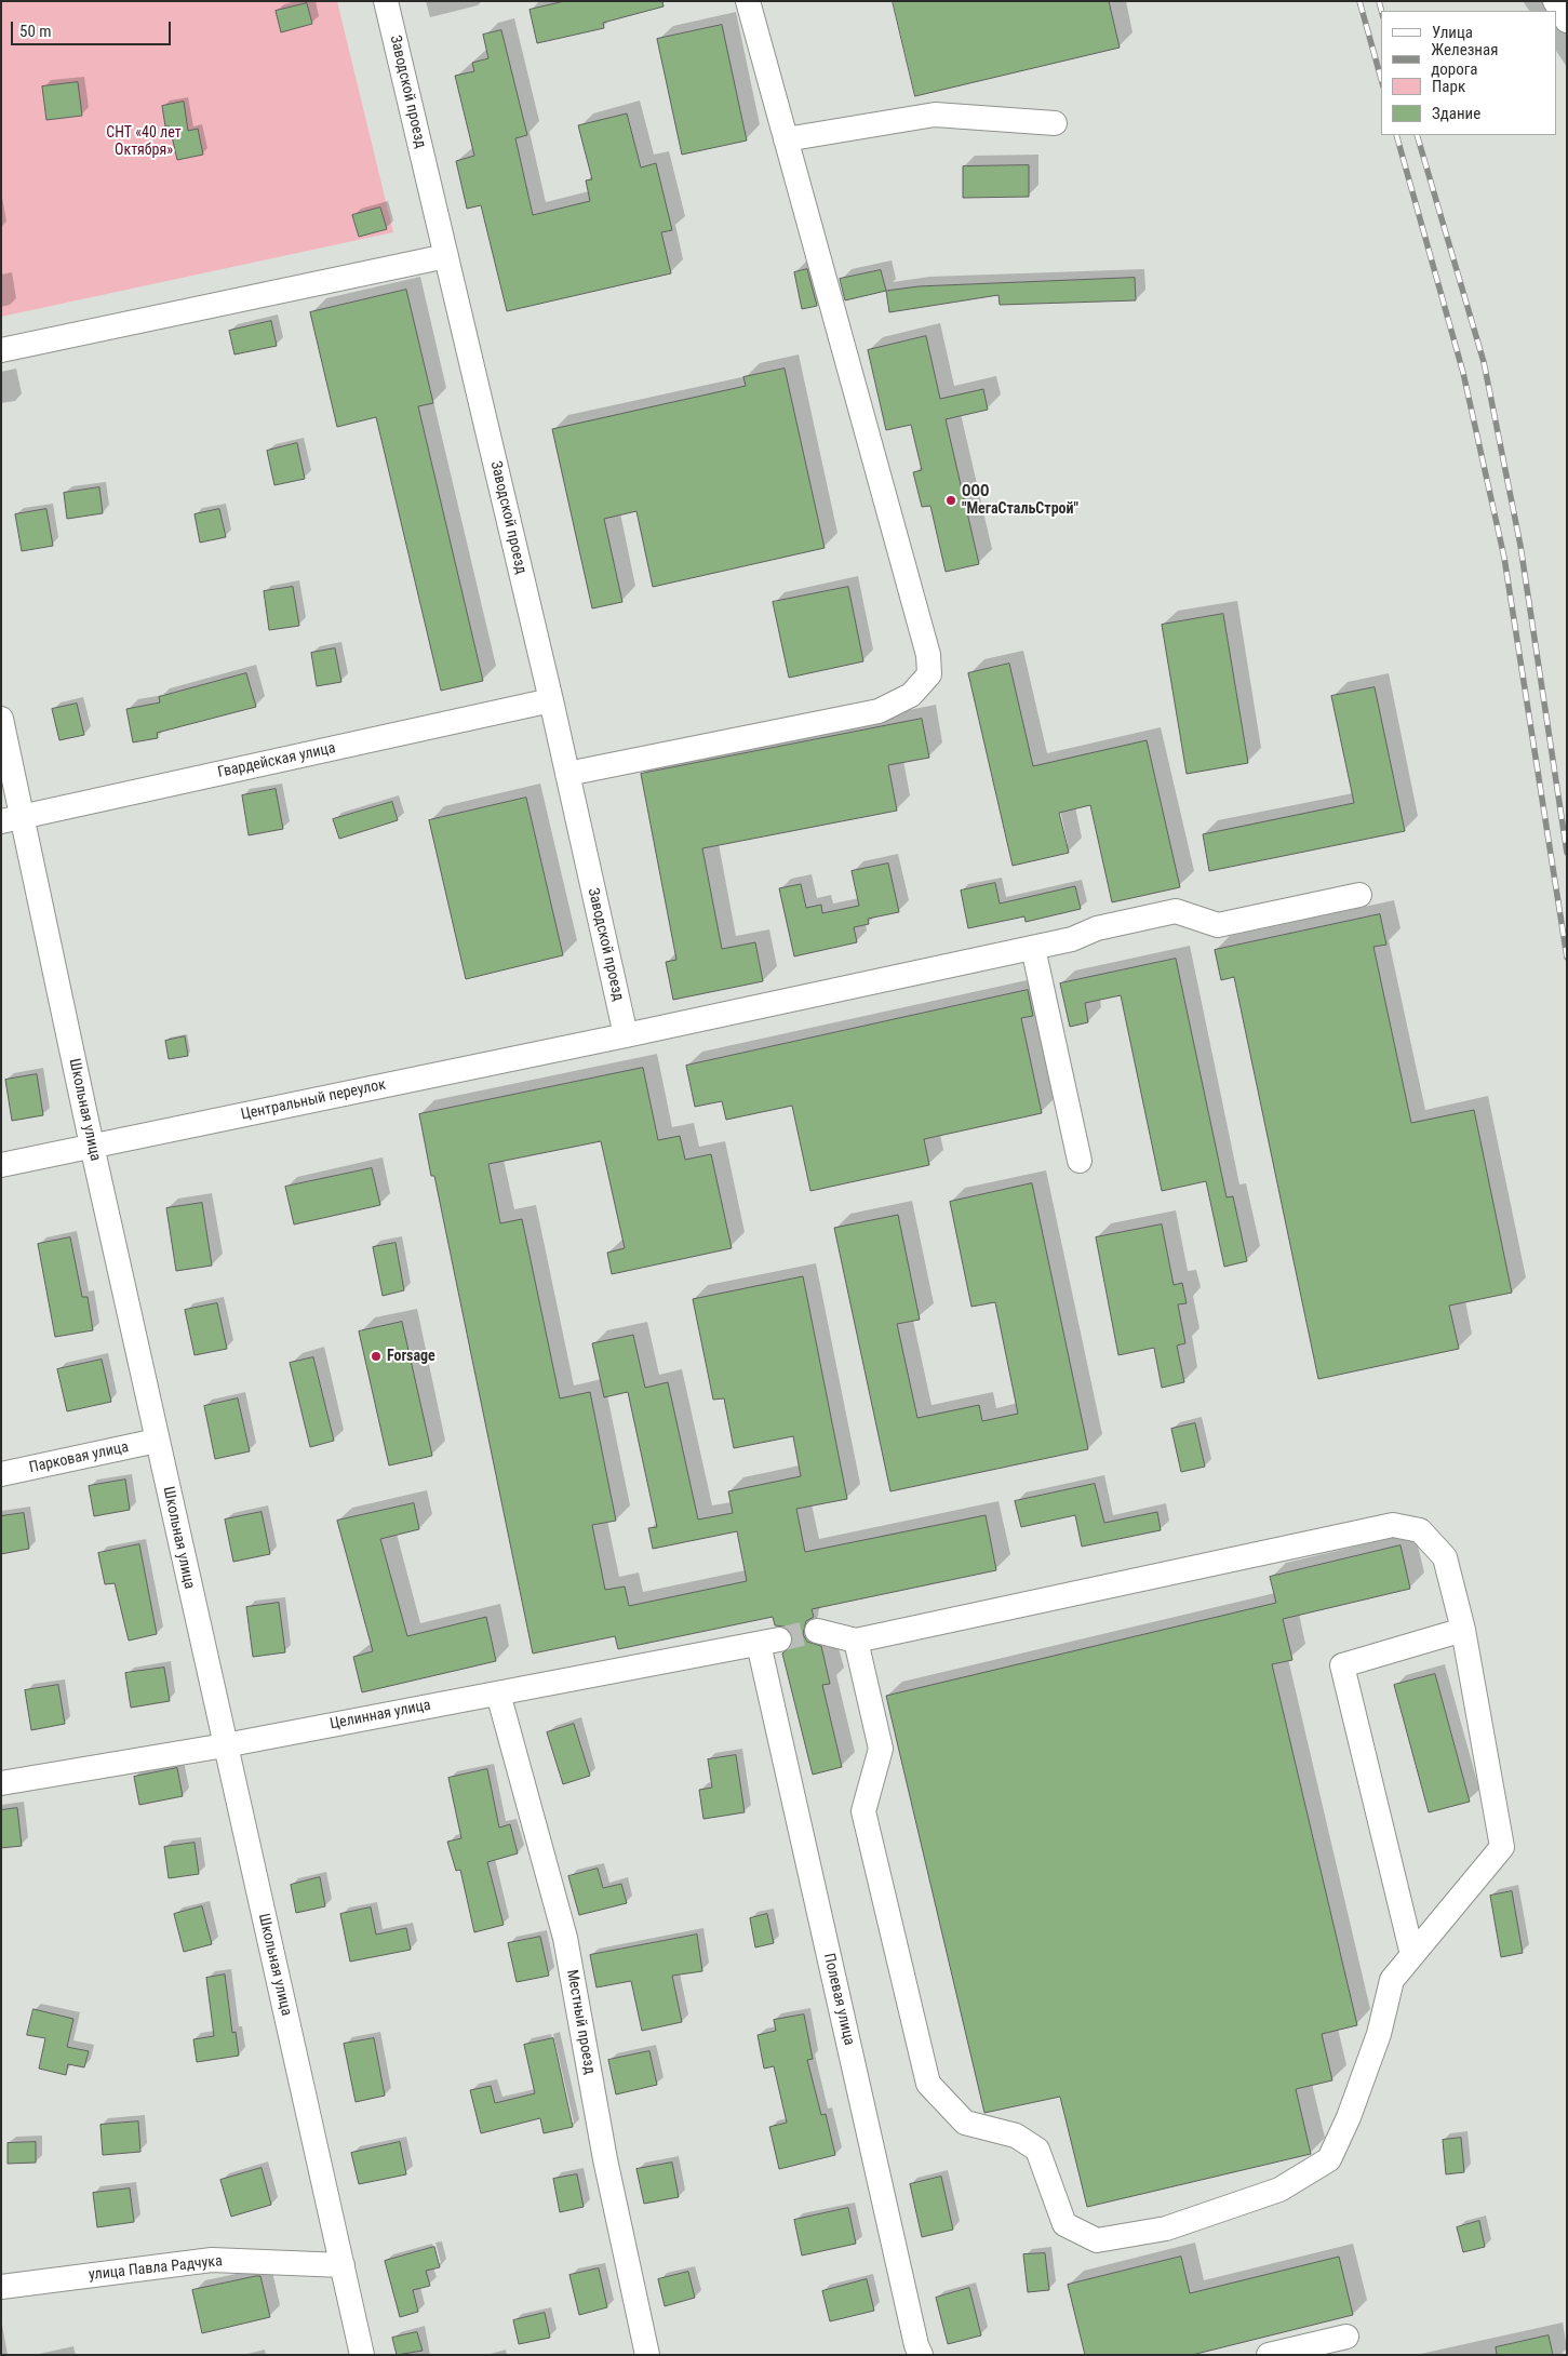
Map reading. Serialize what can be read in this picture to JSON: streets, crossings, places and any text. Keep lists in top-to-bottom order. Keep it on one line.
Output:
{"streets":{"street":["Заводской проезд","Гвардейская улица","Центральный переулок","Школьная улица","Парковая улица","Целинная улица","Полевая улица","Местный проезд","улица Павла Радчука"]},"crossings":[["Заводской проезд","Гвардейская улица"],["Заводской проезд","Центральный переулок"],["Гвардейская улица","Школьная улица"],["Центральный переулок","Школьная улица"],["Школьная улица","Парковая улица"],["Школьная улица","Целинная улица"],["Школьная улица","улица Павла Радчука"],["Целинная улица","Полевая улица"],["Целинная улица","Местный проезд"]],"parks":["СНТ «40 лет Октября»"],"places":["ООО \"МегаСтальСтрой\"","Forsage"],"legend":["Улица","Железная дорога","Парк","Здание"],"scale_bar":"50 m"}
